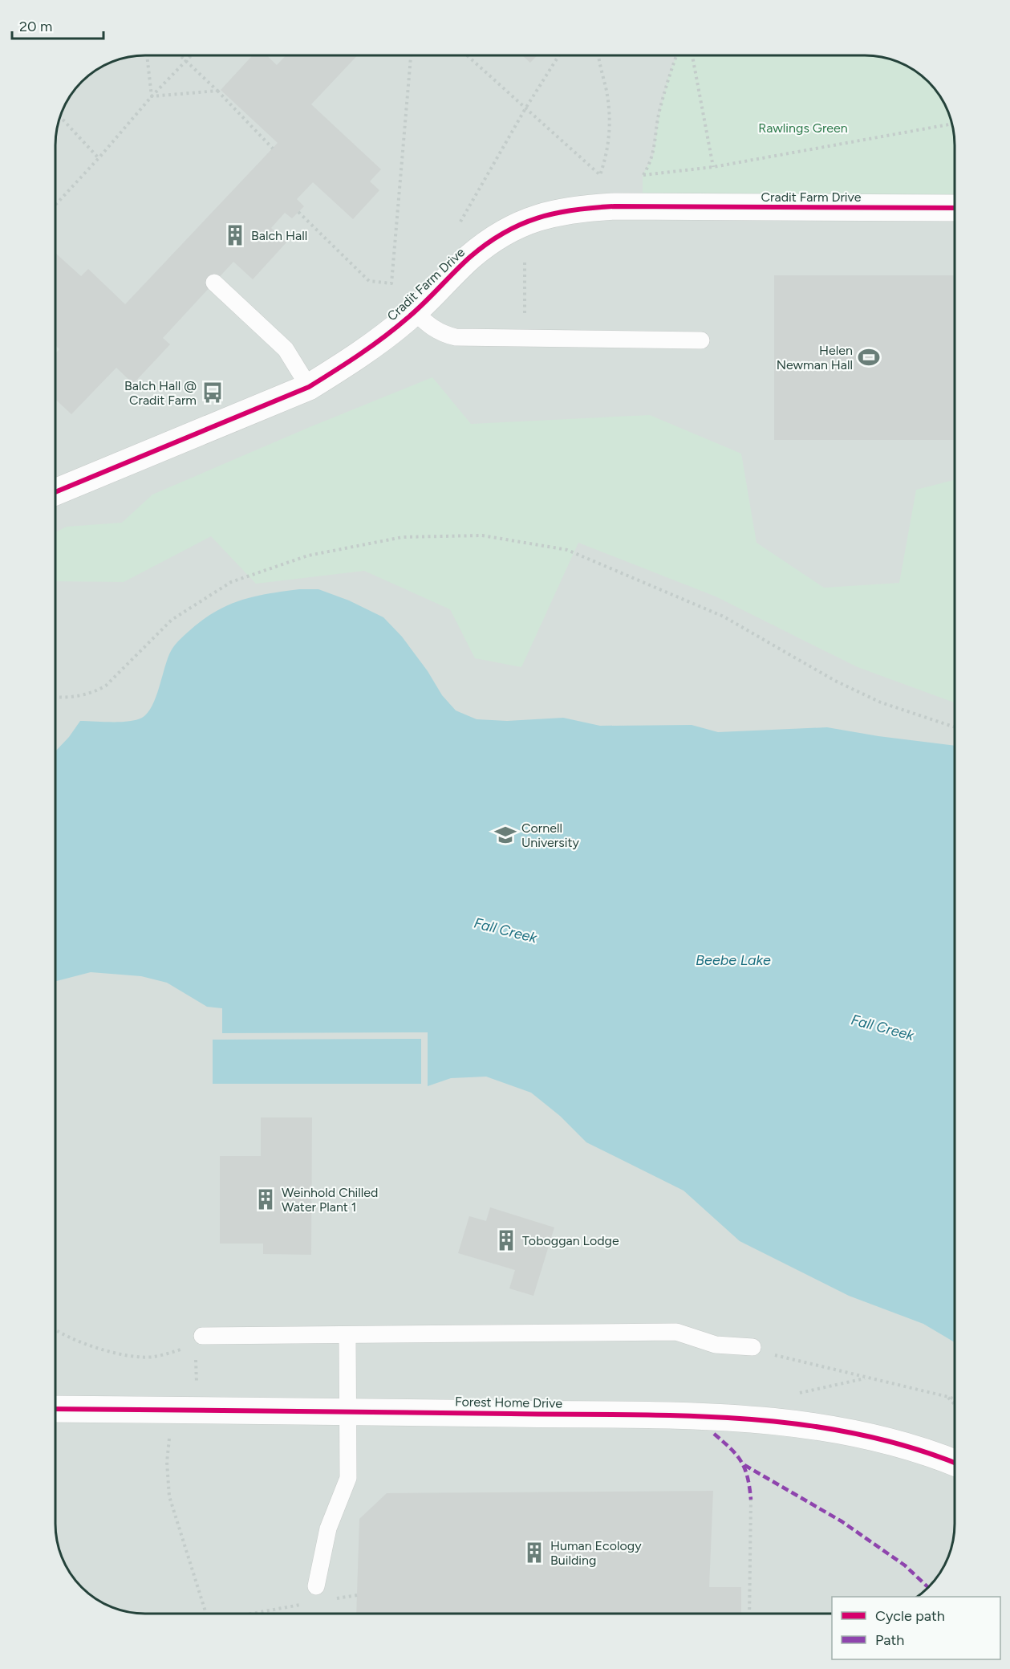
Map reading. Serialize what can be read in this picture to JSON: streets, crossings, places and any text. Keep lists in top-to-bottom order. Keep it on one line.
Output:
{"streets":{"street":["Cradit Farm Drive","Forest Home Drive"]},"water":["Fall Creek","Beebe Lake"],"parks":["Rawlings Green"],"places":{"building":["Balch Hall","Weinhold Chilled Water Plant 1","Toboggan Lodge","Human Ecology Building"],"sports":["Helen Newman Hall"],"bus stop":["Balch Hall @ Cradit Farm"],"school or university":["Cornell University"]},"legend":["Cycle path","Path"],"scale_bar":"20 m"}
